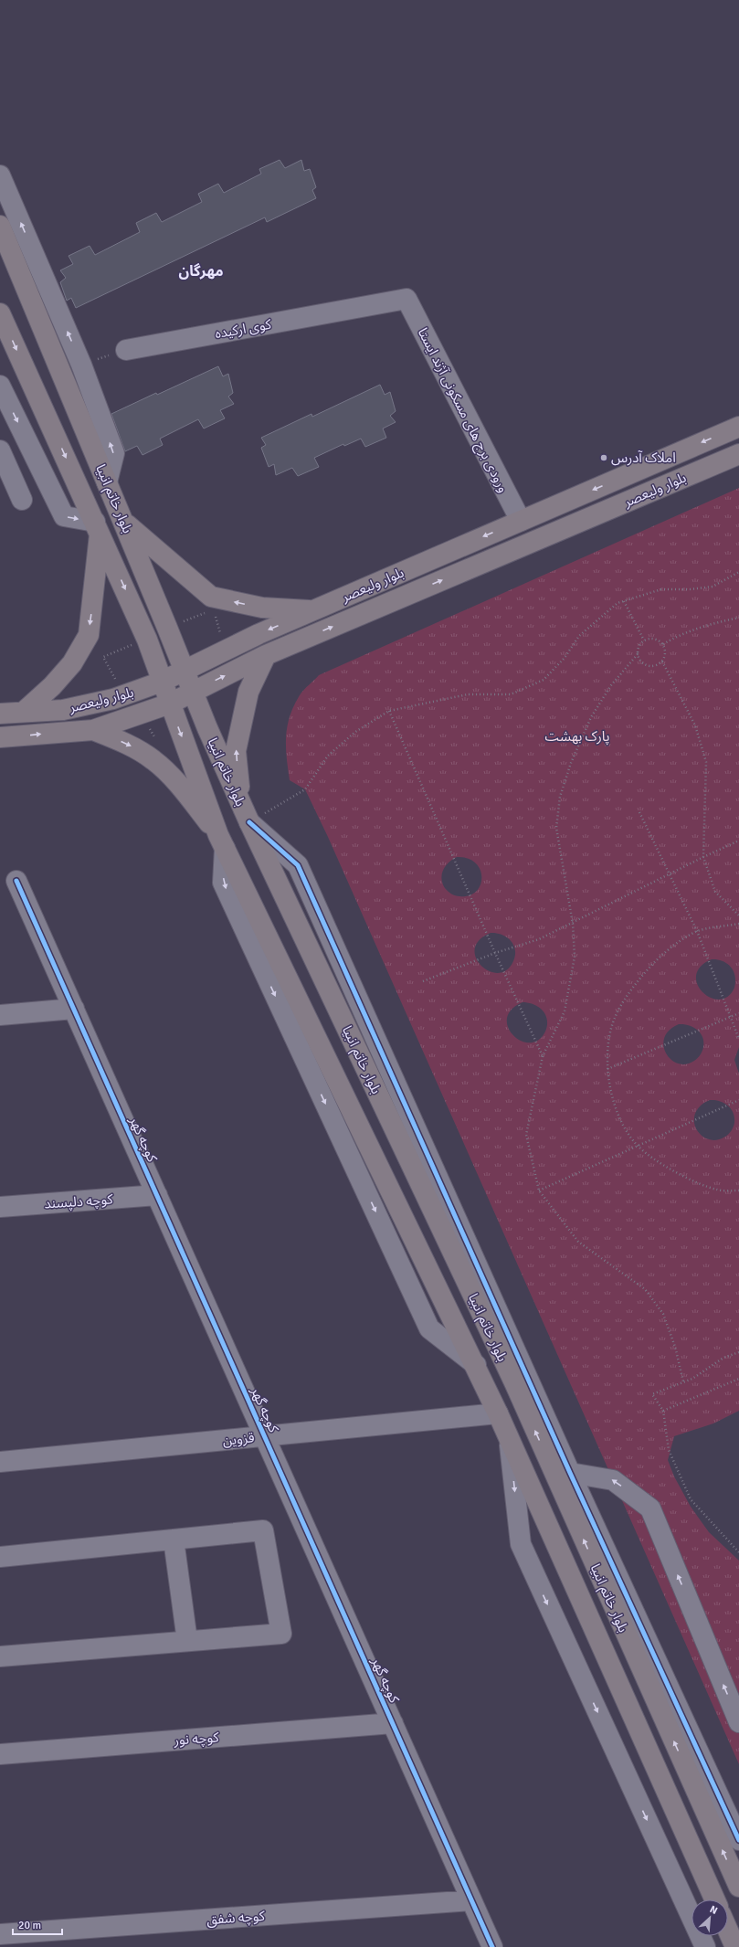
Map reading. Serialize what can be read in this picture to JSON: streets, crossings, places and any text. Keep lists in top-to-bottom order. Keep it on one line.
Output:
{"streets":{"main road":["بلوار ولیعصر","بلوار خاتم انبیا"],"street":["کوی ارکیده","ورودی برج های مسکونی آژند ایستا","کوچه گهر","کوچه دلپسند","قزوین","کوچه نور","کوچه شفق"]},"crossings":[["کوی ارکیده","ورودی برج های مسکونی آژند ایستا"],["ورودی برج های مسکونی آژند ایستا","بلوار ولیعصر"],["بلوار ولیعصر","بلوار خاتم انبیا"],["بلوار خاتم انبیا","قزوین"],["کوچه گهر","کوچه دلپسند"],["کوچه گهر","قزوین"],["کوچه گهر","کوچه نور"],["کوچه گهر","کوچه شفق"]],"districts":["مهرگان"],"parks":["پارک بهشت"],"places":["املاک آدرس"],"scale_bar":"20 m","north":"top right"}
